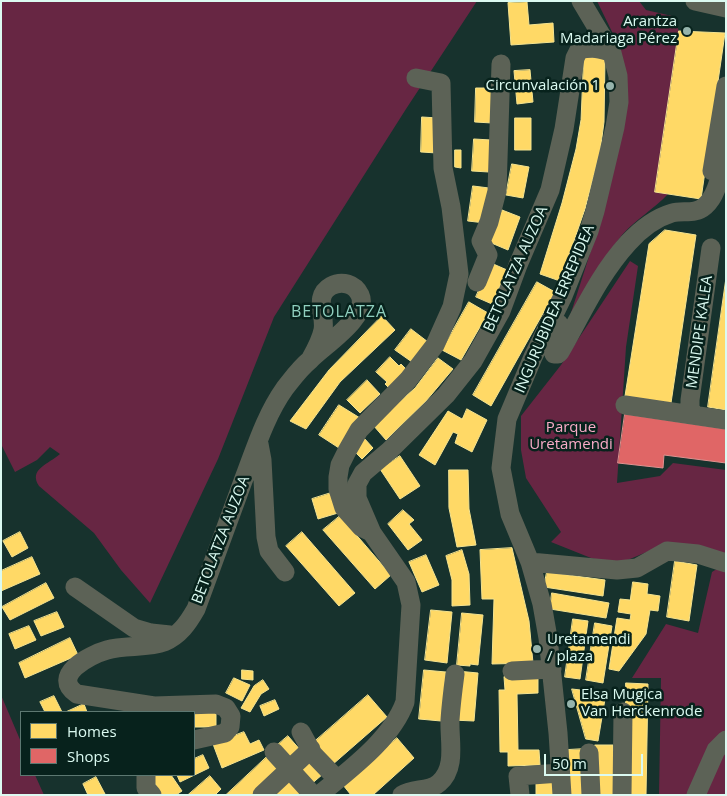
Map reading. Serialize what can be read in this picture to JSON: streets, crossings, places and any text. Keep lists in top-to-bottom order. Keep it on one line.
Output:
{"streets":{"street":["BETOLATZA AUZOA","INGURUBIDEA ERREPIDEA","MENDIPE KALEA"]},"crossings":[["BETOLATZA AUZOA","INGURUBIDEA ERREPIDEA"]],"districts":["BETOLATZA"],"parks":["Parque Uretamendi"],"places":["Arantza Madariaga Pérez","Circunvalación 1","Uretamendi / plaza","Elsa Mugica Van Herckenrode"],"legend":["Homes","Shops"],"scale_bar":"50 m"}
